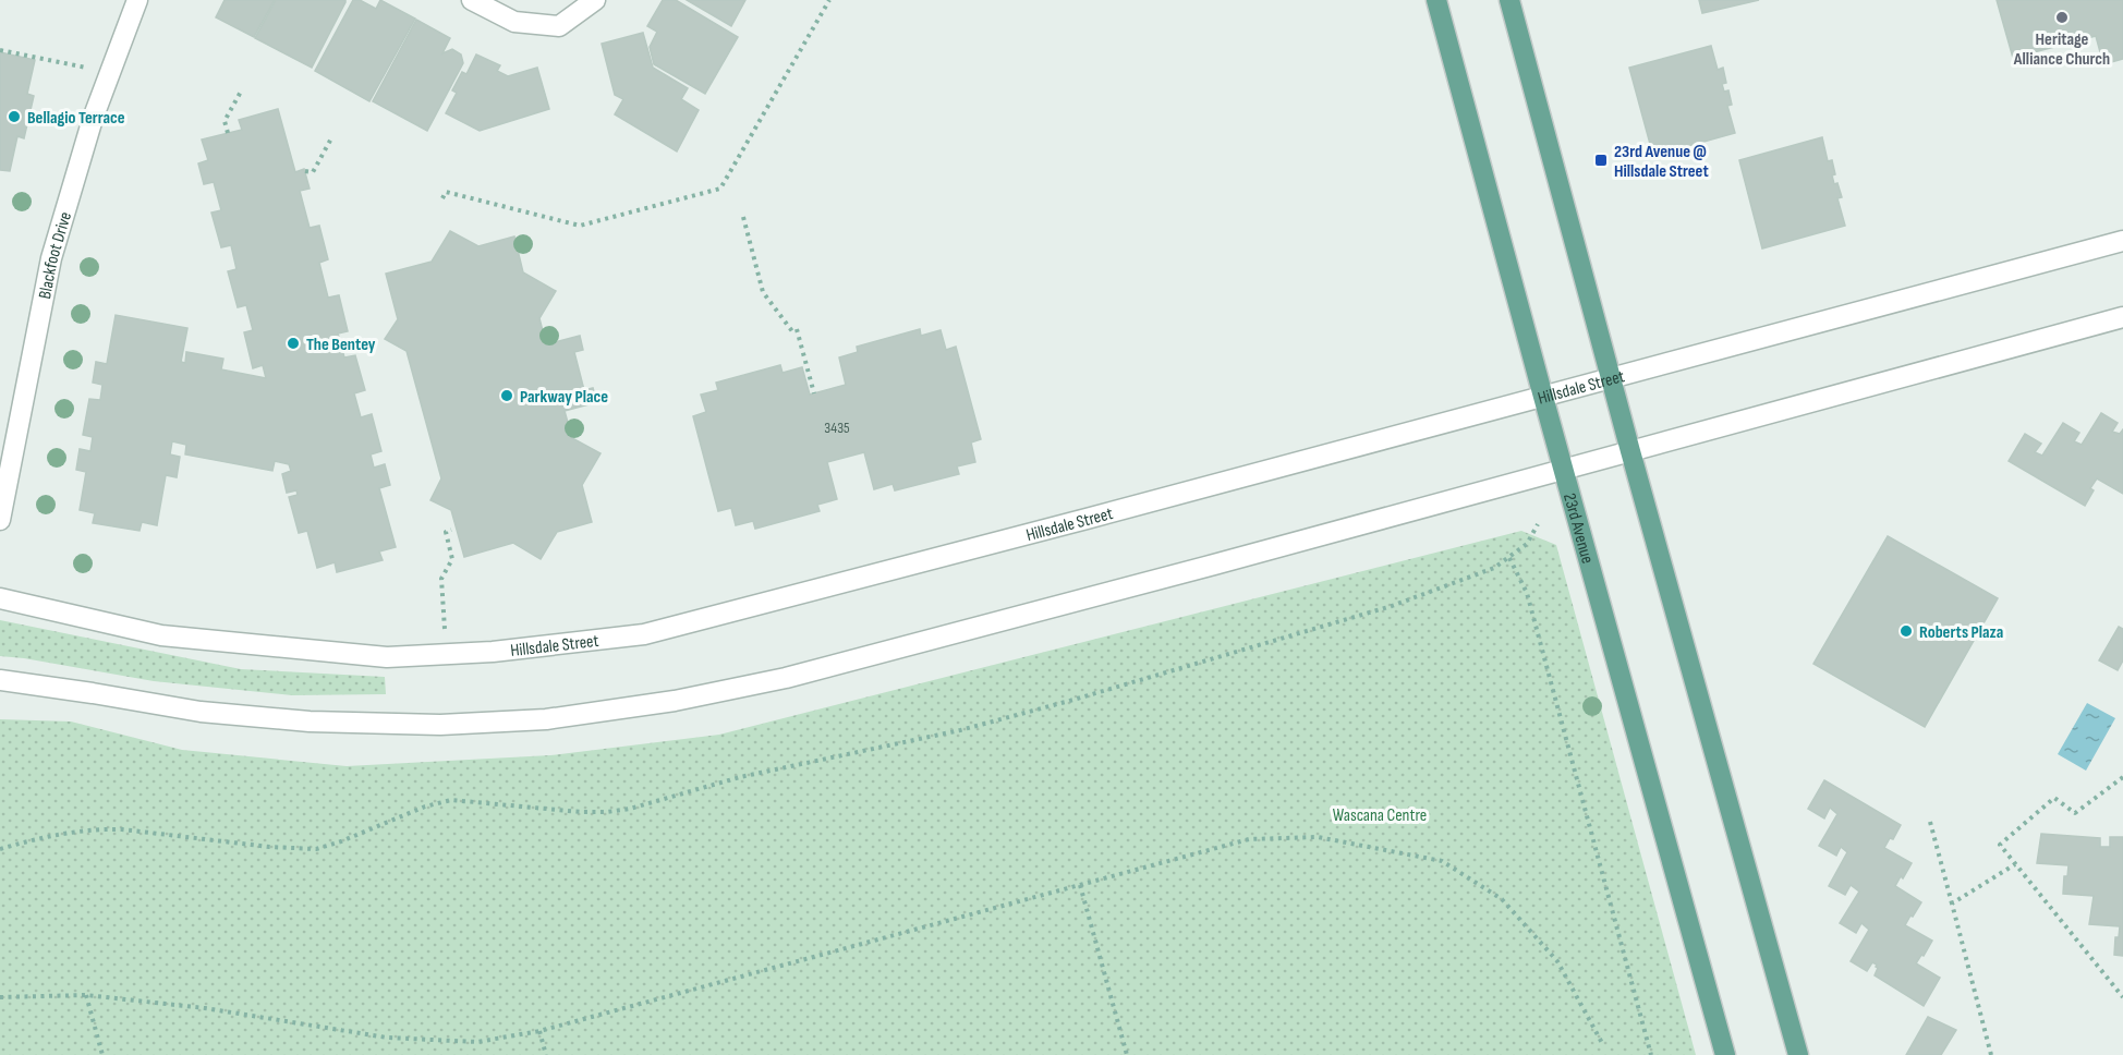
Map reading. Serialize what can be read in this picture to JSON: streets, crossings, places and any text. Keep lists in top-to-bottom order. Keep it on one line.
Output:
{"streets":{"main road":["23rd Avenue"],"street":["Blackfoot Drive","Hillsdale Street"]},"crossings":[["Hillsdale Street","23rd Avenue"]],"parks":["Wascana Centre"],"places":{"other":["Heritage Alliance Church","Bellagio Terrace","The Bentey","Parkway Place","Roberts Plaza"],"transit":["23rd Avenue @ Hillsdale Street"]},"house_numbers":["3435"]}
